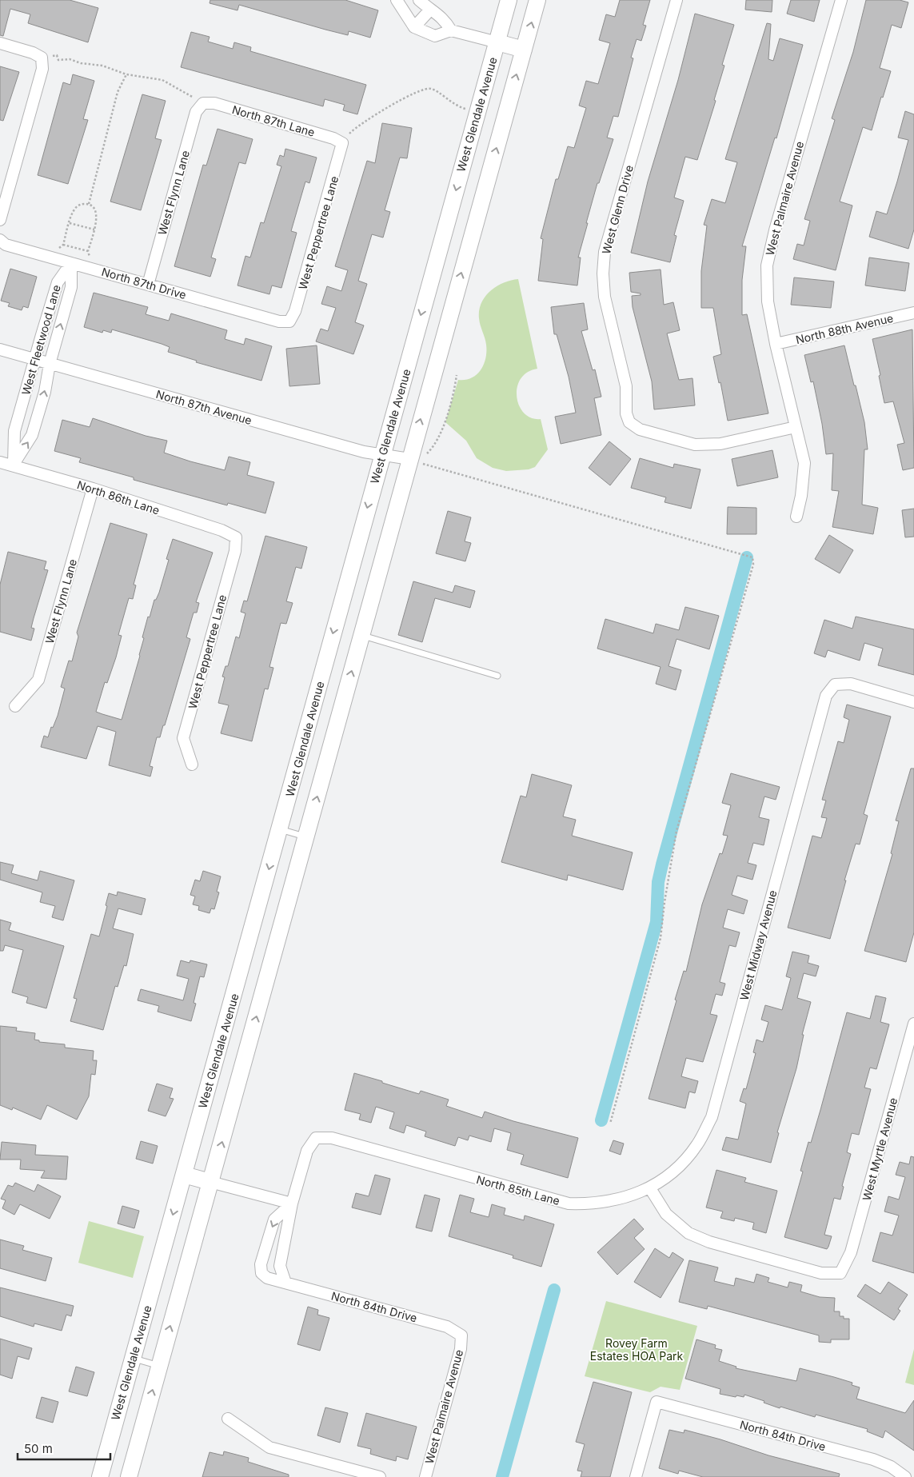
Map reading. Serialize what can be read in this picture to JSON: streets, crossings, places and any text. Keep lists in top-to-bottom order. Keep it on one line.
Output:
{"streets":{"main road":["West Glendale Avenue"],"street":["North 87th Lane","West Flynn Lane","West Palmaire Avenue","West Glenn Drive","West Peppertree Lane","North 87th Drive","North 88th Avenue","West Fleetwood Lane","North 87th Avenue","North 86th Lane","West Midway Avenue","West Myrtle Avenue","North 85th Lane","North 84th Drive"]},"crossings":[["West Glendale Avenue","North 87th Avenue"],["North 87th Lane","West Flynn Lane"],["North 87th Lane","West Peppertree Lane"],["West Flynn Lane","North 87th Drive"],["West Flynn Lane","North 86th Lane"],["West Palmaire Avenue","West Glenn Drive"],["West Palmaire Avenue","North 88th Avenue"],["West Palmaire Avenue","North 84th Drive"],["West Peppertree Lane","North 87th Drive"],["West Peppertree Lane","North 86th Lane"],["North 87th Drive","West Fleetwood Lane"],["West Fleetwood Lane","North 87th Avenue"],["West Fleetwood Lane","North 86th Lane"],["West Midway Avenue","West Myrtle Avenue"],["West Midway Avenue","North 85th Lane"],["West Myrtle Avenue","North 85th Lane"]],"parks":["Rovey Farm Estates HOA Park"],"scale_bar":"50 m"}
